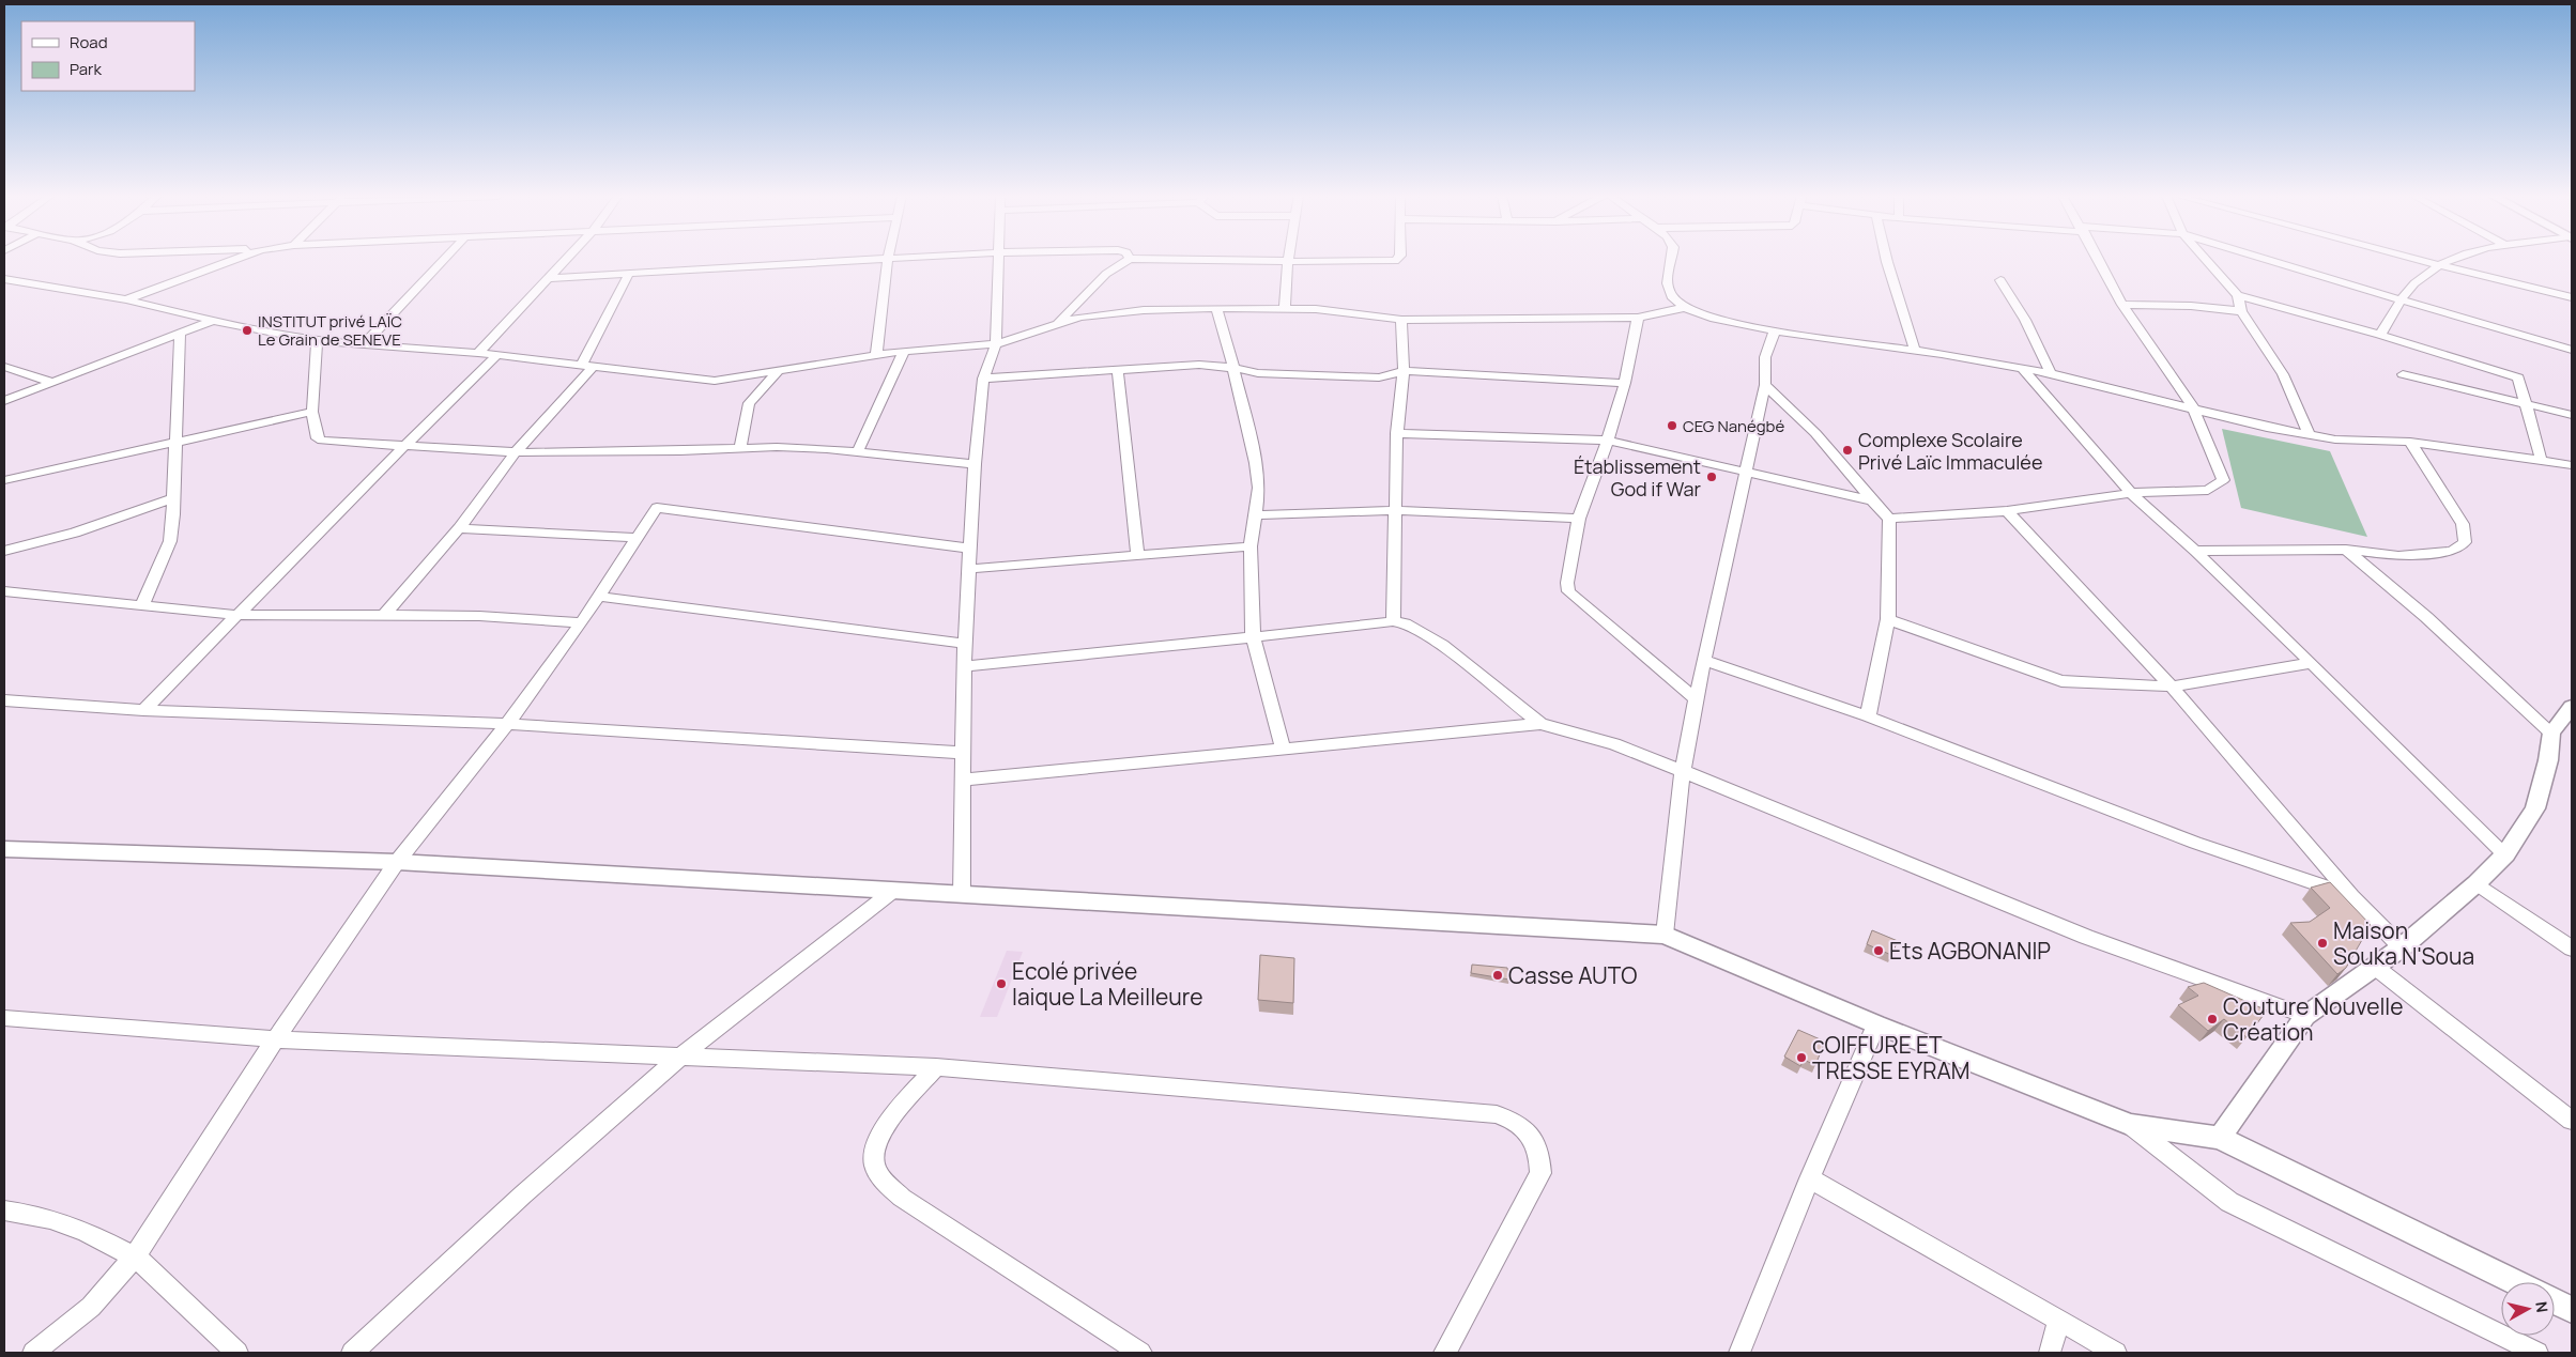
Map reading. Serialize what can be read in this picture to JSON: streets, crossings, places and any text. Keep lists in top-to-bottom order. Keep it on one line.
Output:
{"places":["INSTITUT privé LAÏC Le Grain de SENEVE","CEG Nanégbé","Complexe Scolaire Privé Laïc Immaculée","Établissement God if War","Maison Souka N'Soua","Ets AGBONANIP","Casse AUTO","Ecolé privée laique La Meilleure","Couture Nouvelle Création","cOIFFURE ET TRESSE EYRAM"],"legend":["Road","Park"],"north":"right"}
